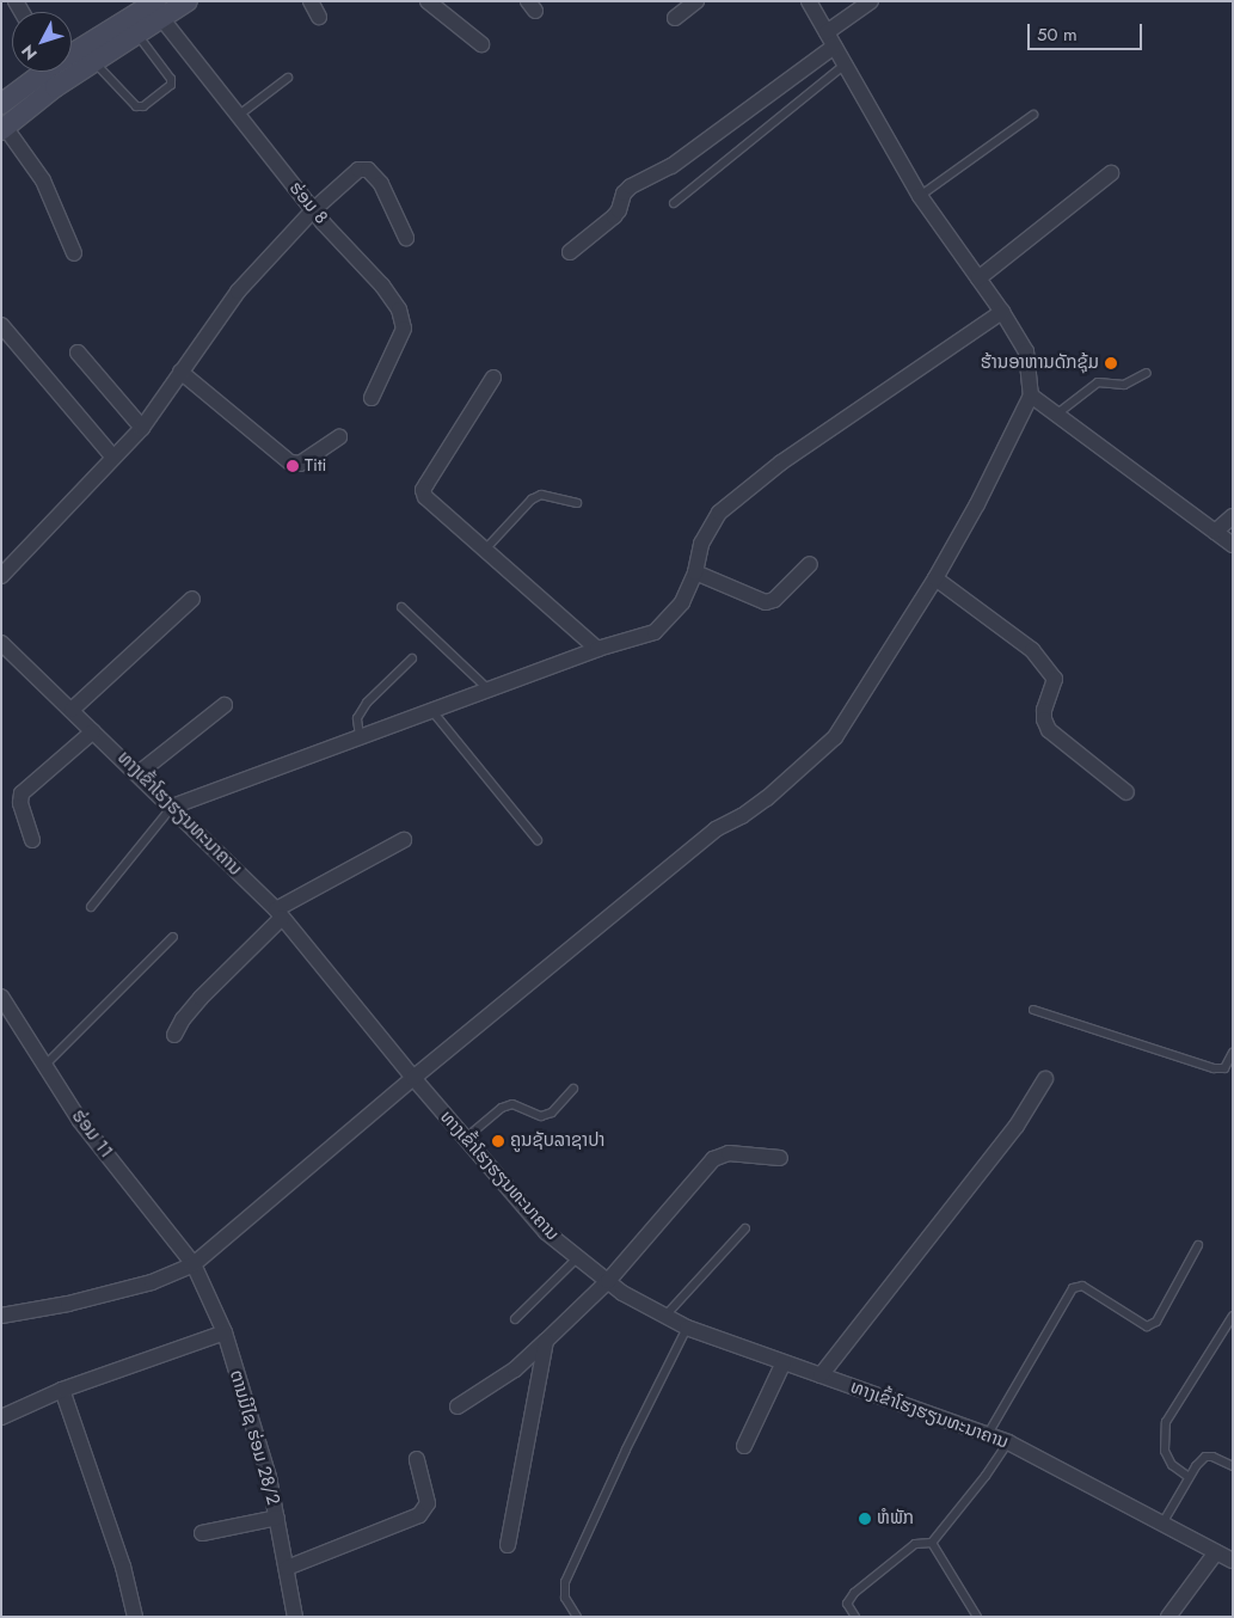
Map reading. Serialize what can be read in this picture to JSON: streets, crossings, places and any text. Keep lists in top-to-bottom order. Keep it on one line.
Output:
{"streets":{"street":["ຮ່ອມ 8","ທາງເຂົ້າໂຮງຮຽນທະນາຄານ","ຮ່ອມ 11","ຕານມີໄຊ ຮ່ອມ 28/2"]},"crossings":[["ຮ່ອມ 11","ຕານມີໄຊ ຮ່ອມ 28/2"]],"places":["ຮ້ານອາຫານດັກຊຸ້ມ","Titi","ຄູນຊັບລາຊາປາ","ຫໍພັກ"],"scale_bar":"50 m","north":"bottom left"}
